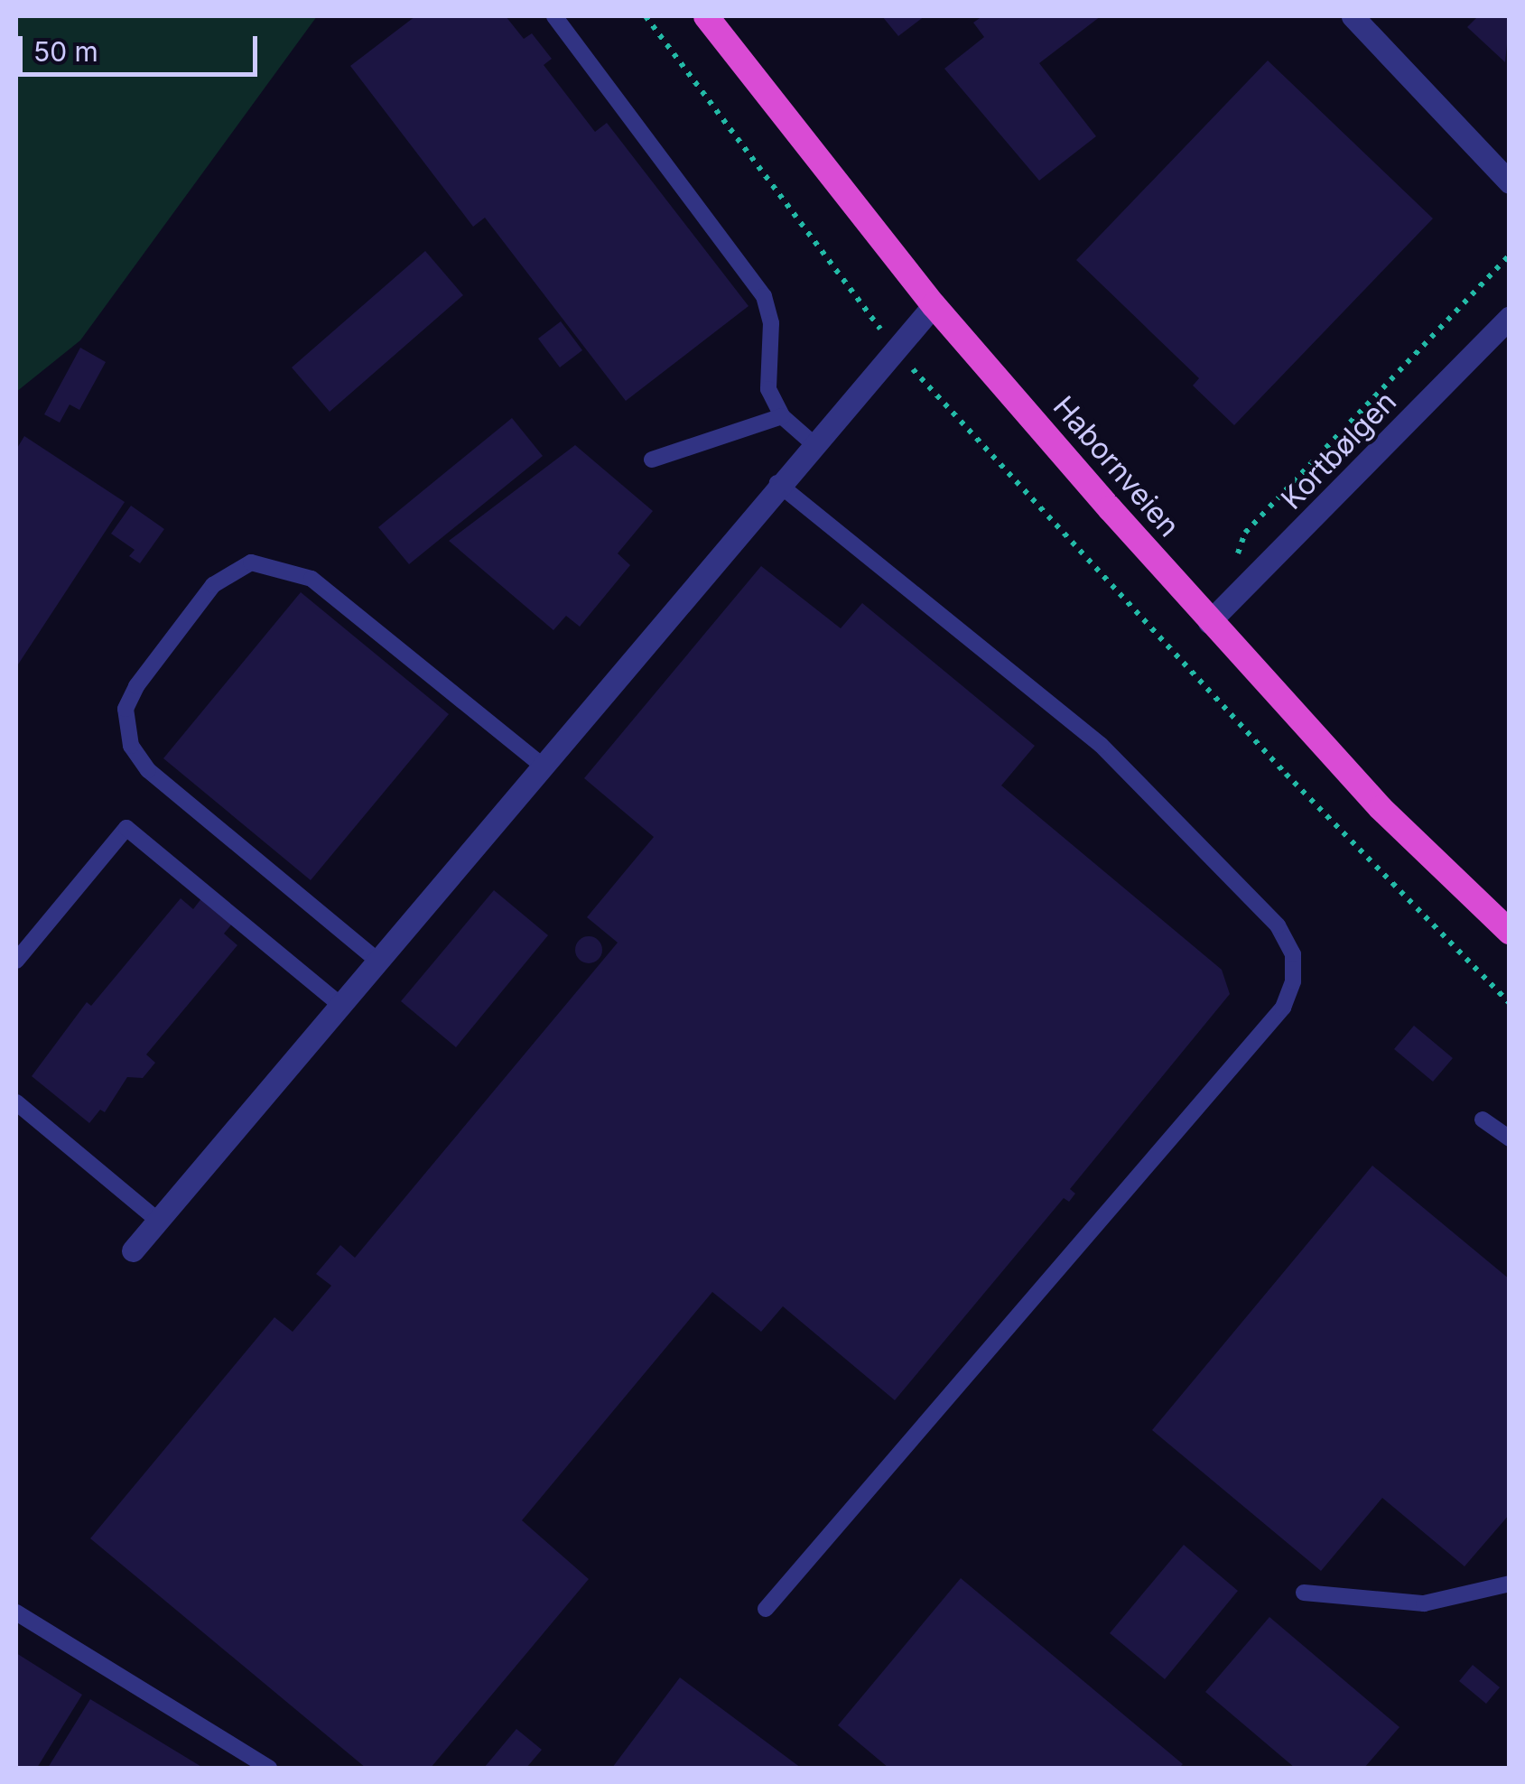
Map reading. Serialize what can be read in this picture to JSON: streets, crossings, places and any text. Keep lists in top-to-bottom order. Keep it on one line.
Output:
{"streets":{"highway":["Habornveien"],"street":["Kortbølgen"]},"crossings":[["Kortbølgen","Habornveien"]],"scale_bar":"50 m"}
